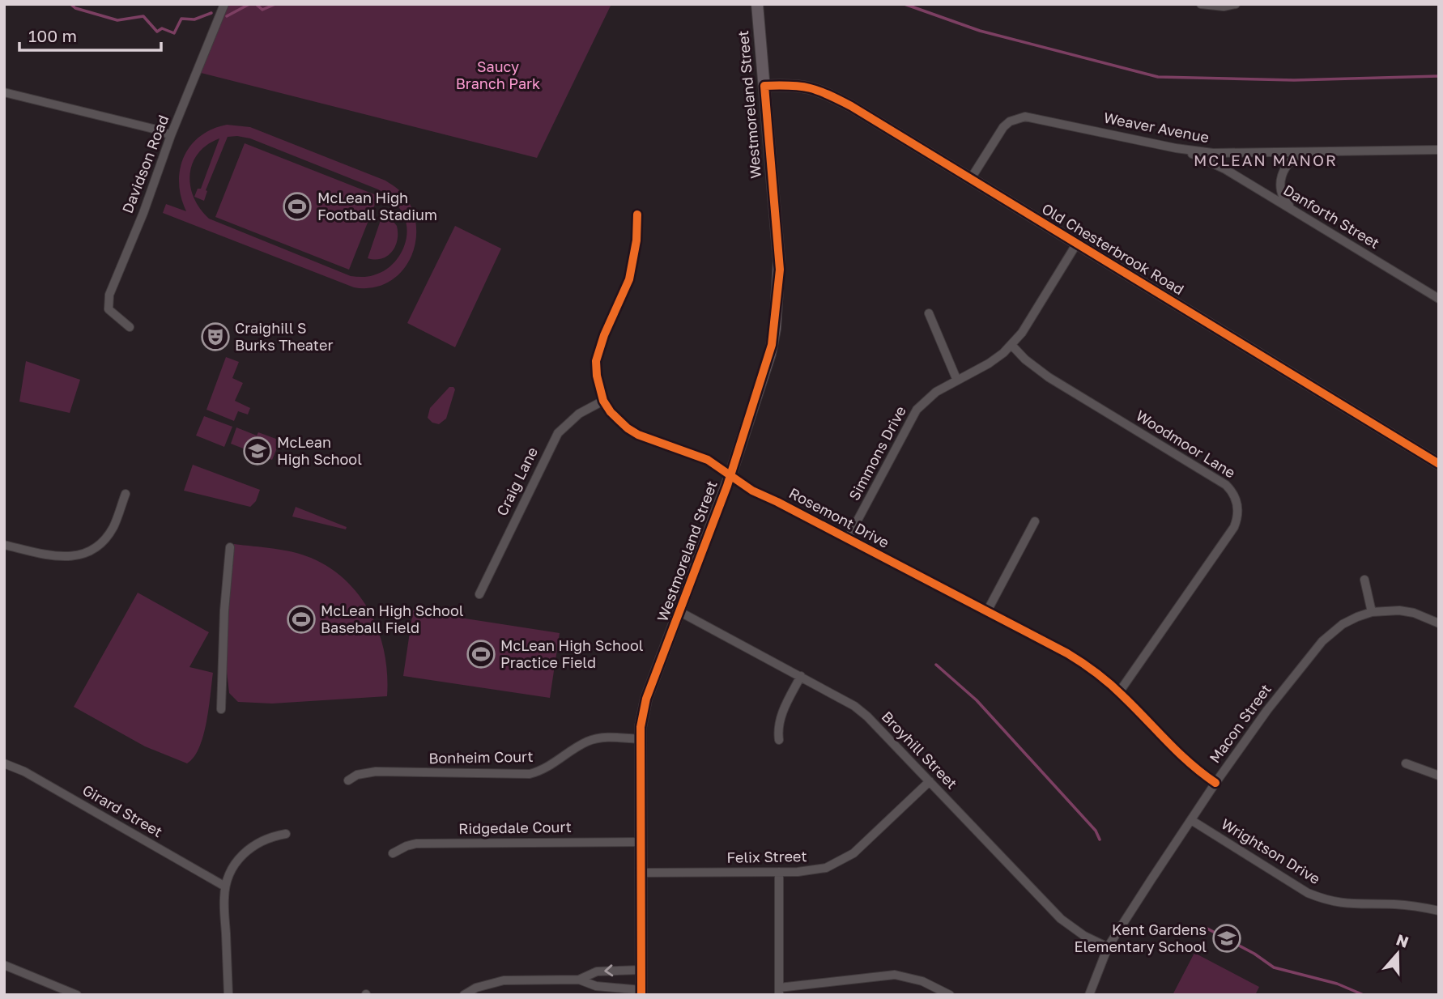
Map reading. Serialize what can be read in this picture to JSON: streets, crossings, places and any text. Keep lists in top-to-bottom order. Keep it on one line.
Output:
{"streets":{"main road":["Westmoreland Street","Old Chesterbrook Road"],"street":["Weaver Avenue","Davidson Road","Danforth Street","Woodmoor Lane","Simmons Drive","Craig Lane","Rosemont Drive","Macon Street","Broyhill Street","Bonheim Court","Girard Street","Ridgedale Court","Wrightson Drive","Felix Street"]},"crossings":[["Westmoreland Street","Old Chesterbrook Road"],["Westmoreland Street","Rosemont Drive"],["Westmoreland Street","Broyhill Street"],["Westmoreland Street","Bonheim Court"],["Westmoreland Street","Ridgedale Court"],["Westmoreland Street","Felix Street"],["Weaver Avenue","Danforth Street"],["Weaver Avenue","Old Chesterbrook Road"],["Old Chesterbrook Road","Simmons Drive"],["Woodmoor Lane","Simmons Drive"],["Woodmoor Lane","Rosemont Drive"],["Simmons Drive","Rosemont Drive"],["Craig Lane","Rosemont Drive"],["Rosemont Drive","Macon Street"],["Macon Street","Broyhill Street"],["Macon Street","Wrightson Drive"],["Broyhill Street","Felix Street"]],"districts":["MCLEAN MANOR"],"parks":["Saucy Branch Park"],"places":{"sports":["McLean High Football Stadium","McLean High School Baseball Field","McLean High School Practice Field"],"theatre":["Craighill S Burks Theater"],"school or university":["McLean High School","Kent Gardens Elementary School"]},"scale_bar":"100 m","north":"top"}
